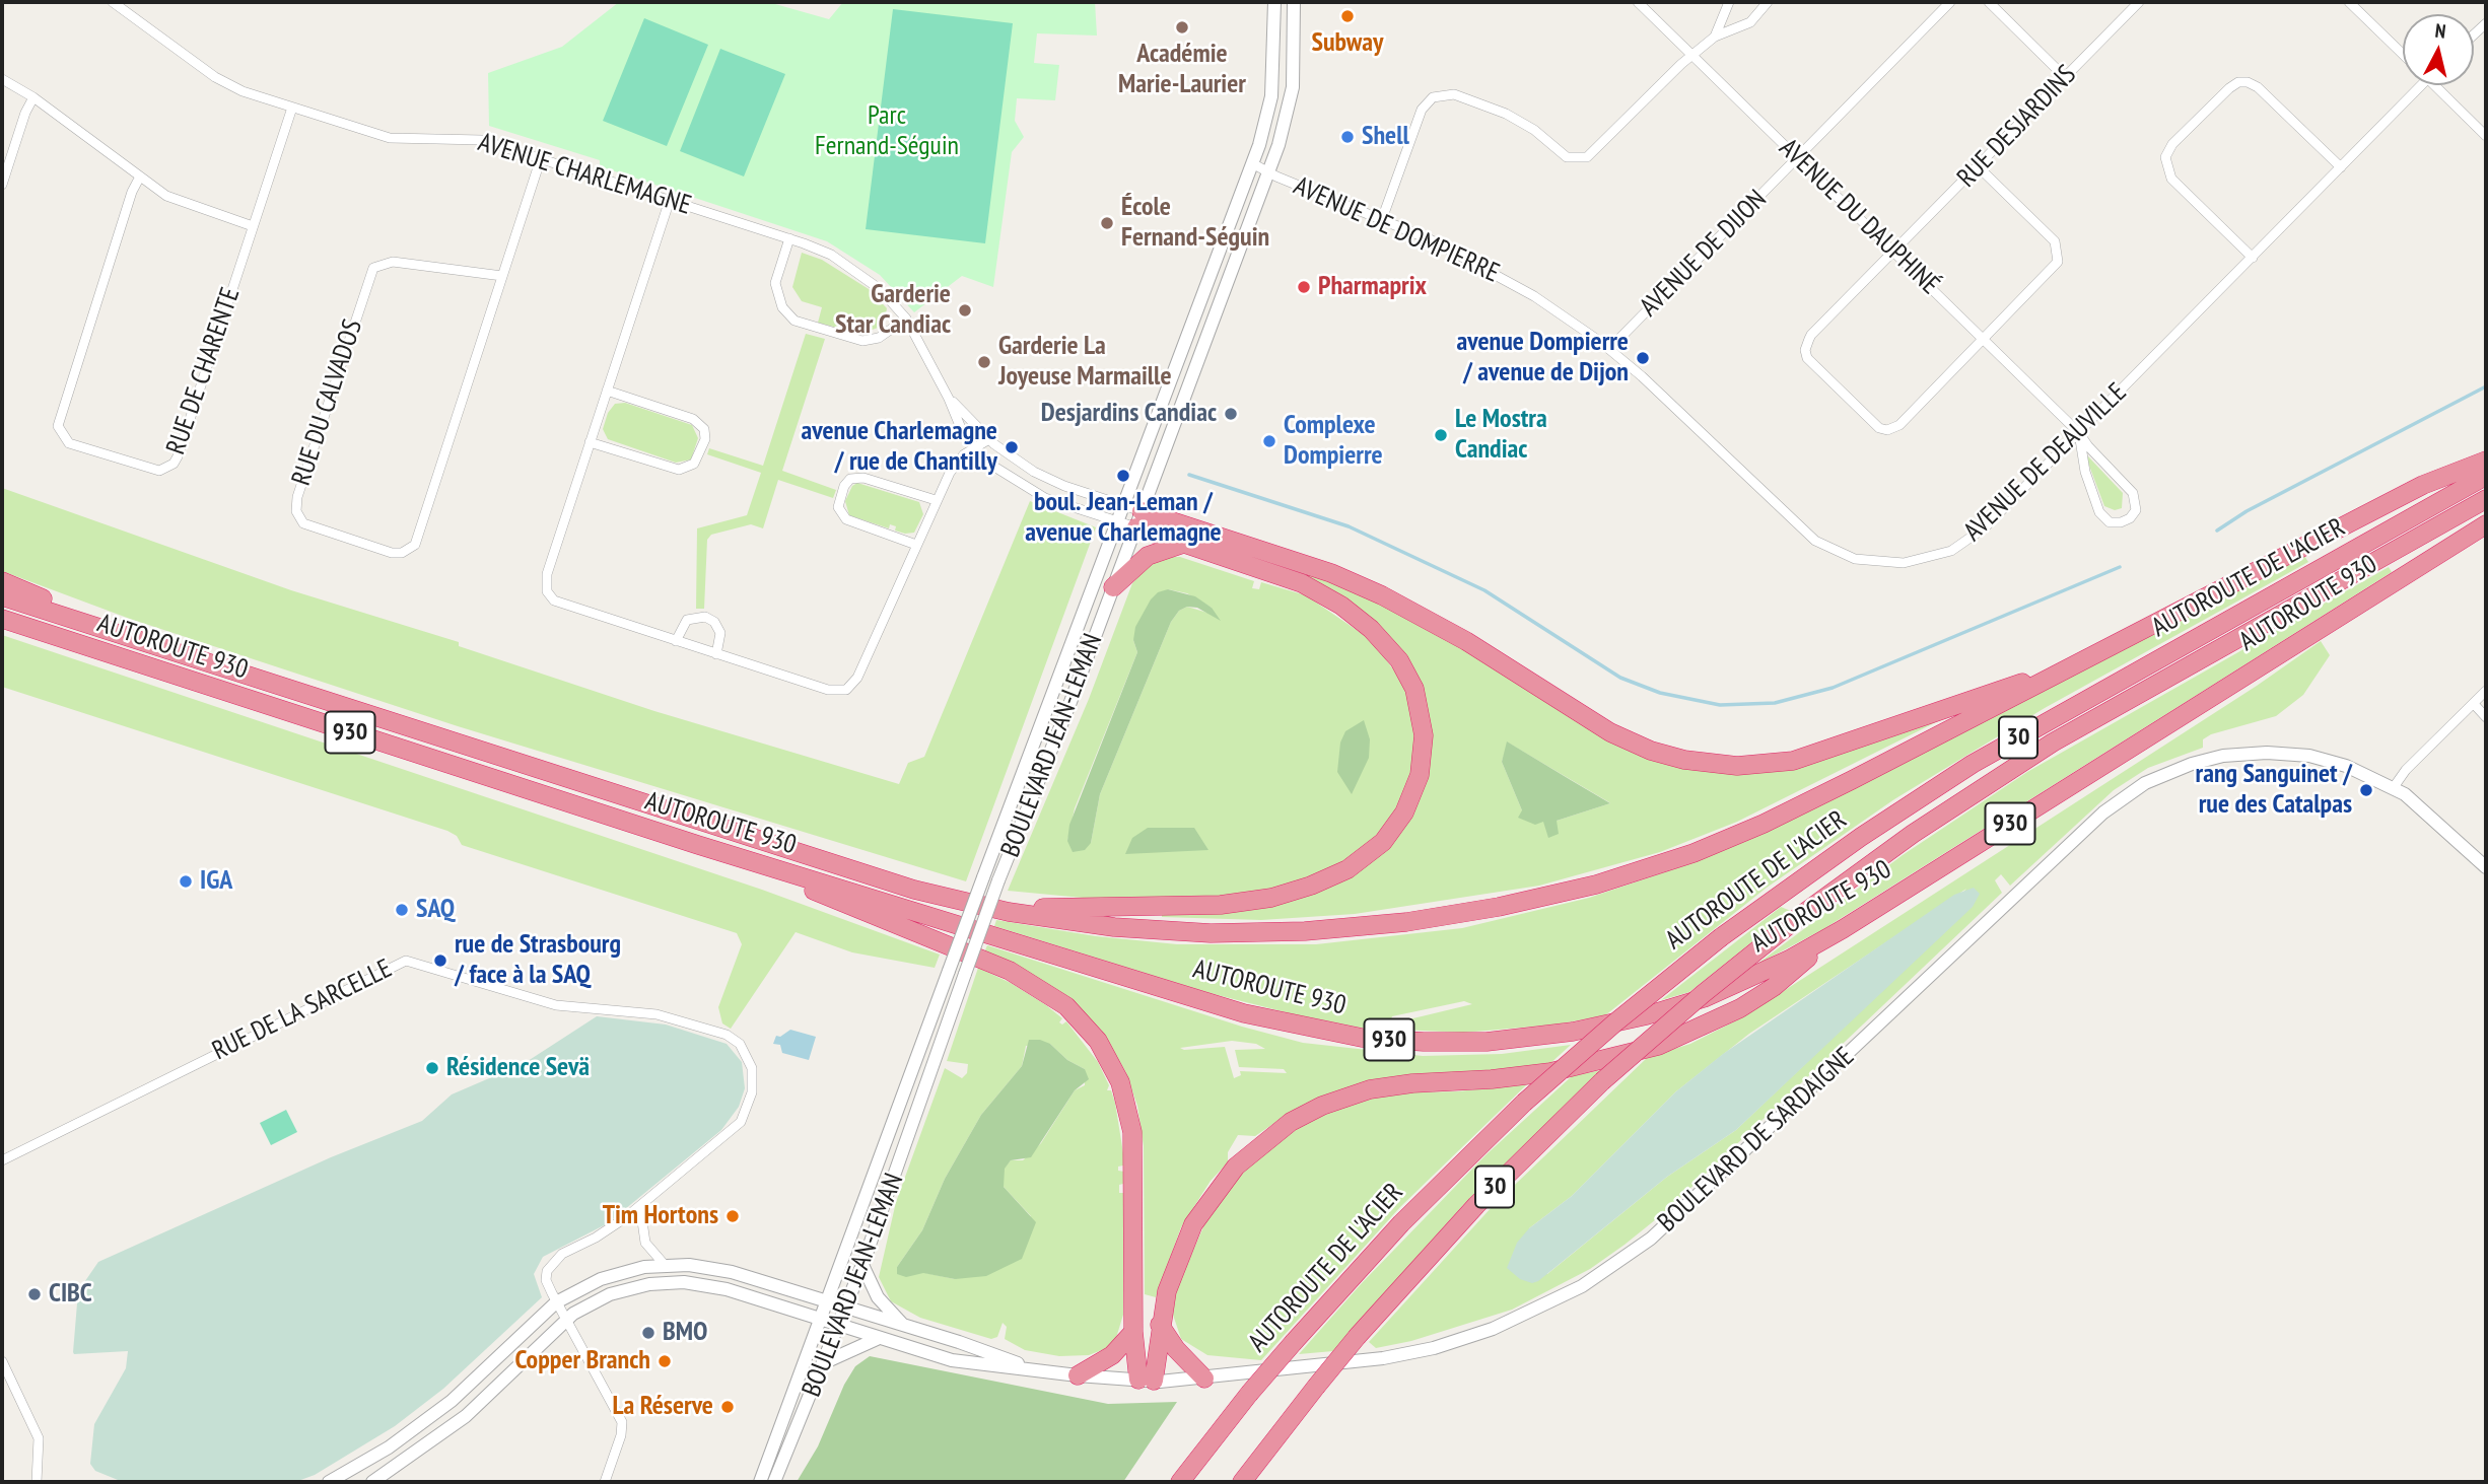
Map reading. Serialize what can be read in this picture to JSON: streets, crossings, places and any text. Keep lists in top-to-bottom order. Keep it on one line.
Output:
{"streets":{"highway":["AUTOROUTE DE L'ACIER","AUTOROUTE 930","930","30"],"street":["RUE DESJARDINS","AVENUE CHARLEMAGNE","AVENUE DU DAUPHINÉ","AVENUE DE DOMPIERRE","AVENUE DE DIJON","RUE DE CHARENTE","RUE DU CALVADOS","AVENUE DE DEAUVILLE","BOULEVARD JEAN-LEMAN","RUE DE LA SARCELLE","BOULEVARD DE SARDAIGNE"]},"crossings":[["RUE DESJARDINS","AVENUE DU DAUPHINÉ"],["AVENUE CHARLEMAGNE","RUE DE CHARENTE"],["AVENUE CHARLEMAGNE","RUE DU CALVADOS"],["AVENUE CHARLEMAGNE","BOULEVARD JEAN-LEMAN"],["AVENUE DU DAUPHINÉ","AVENUE DE DIJON"],["AVENUE DU DAUPHINÉ","AVENUE DE DEAUVILLE"],["AVENUE DE DOMPIERRE","AVENUE DE DIJON"],["AVENUE DE DOMPIERRE","AVENUE DE DEAUVILLE"],["AVENUE DE DOMPIERRE","BOULEVARD JEAN-LEMAN"],["AVENUE DE DIJON","AVENUE DE DEAUVILLE"],["BOULEVARD JEAN-LEMAN","BOULEVARD DE SARDAIGNE"],["RUE DE LA SARCELLE","BOULEVARD DE SARDAIGNE"]],"parks":["Parc Fernand-Séguin"],"places":["Subway","Académie Marie-Laurier","Shell","École Fernand-Séguin","Pharmaprix","Garderie Star Candiac","avenue Dompierre / avenue de Dijon","Garderie La Joyeuse Marmaille","Desjardins Candiac","Le Mostra Candiac","Complexe Dompierre","avenue Charlemagne / rue de Chantilly","boul. Jean-Leman / avenue Charlemagne","rang Sanguinet / rue des Catalpas","IGA","SAQ","rue de Strasbourg / face à la SAQ","Résidence Sevä","Tim Hortons","CIBC","BMO","Copper Branch","La Réserve"],"north":"top"}
